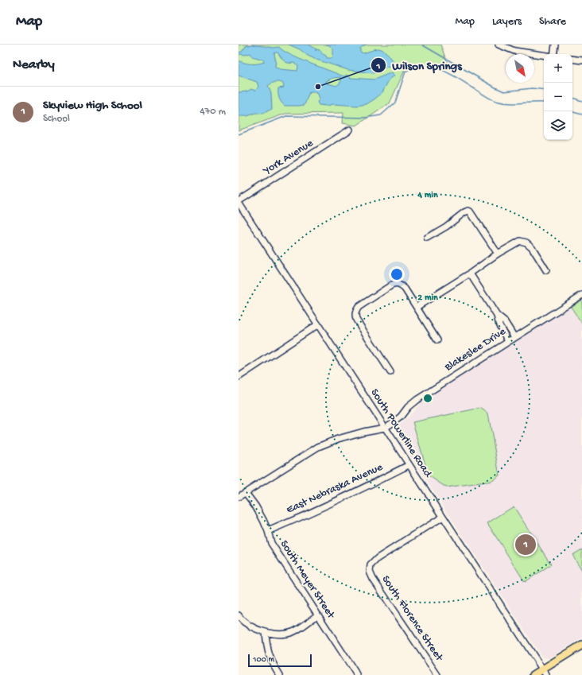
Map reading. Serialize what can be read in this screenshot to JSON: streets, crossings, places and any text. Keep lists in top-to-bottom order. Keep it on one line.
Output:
{"streets":{"street":["York Avenue","Blakeslee Drive","South Powerline Road","East Nebraska Avenue","South Meyer Street","South Florence Street"]},"crossings":[["York Avenue","South Powerline Road"],["Blakeslee Drive","South Powerline Road"],["South Powerline Road","East Nebraska Avenue"],["South Powerline Road","South Florence Street"],["East Nebraska Avenue","South Meyer Street"]],"places":["Wilson Springs"],"scale_bar":"100 m","north":"bottom right","page":{"header":"Map","nav":["Map","Layers","Share"],"heading":"Nearby","map_buttons":["+","−"],"list":[{"mark":"1","name":"Skyview High School","note":"School","value":"470 m"}],"pins":"1","scale":"100 m"},"rings":["4 min","2 min"]}
